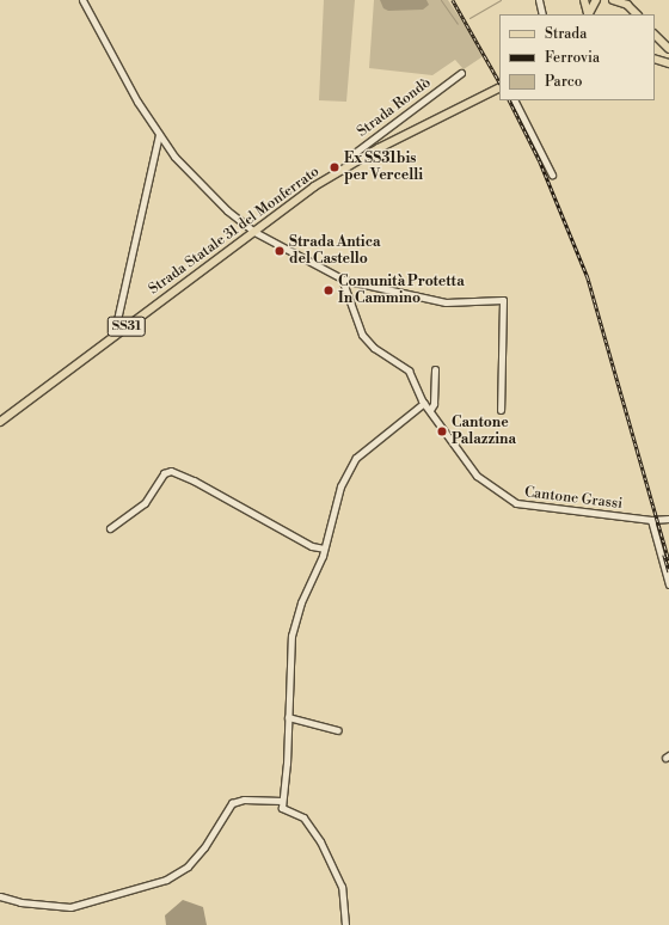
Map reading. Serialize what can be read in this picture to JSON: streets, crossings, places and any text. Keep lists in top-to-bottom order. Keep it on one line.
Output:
{"streets":{"main road":["Strada Statale 31 del Monferrato","SS31"],"street":["Strada Rondò","Cantone Grassi"]},"crossings":[["Strada Rondò","Strada Statale 31 del Monferrato"]],"places":["Ex SS31bis per Vercelli","Strada Antica del Castello","Comunità Protetta In Cammino","Cantone Palazzina"],"legend":["Strada","Ferrovia","Parco"]}
